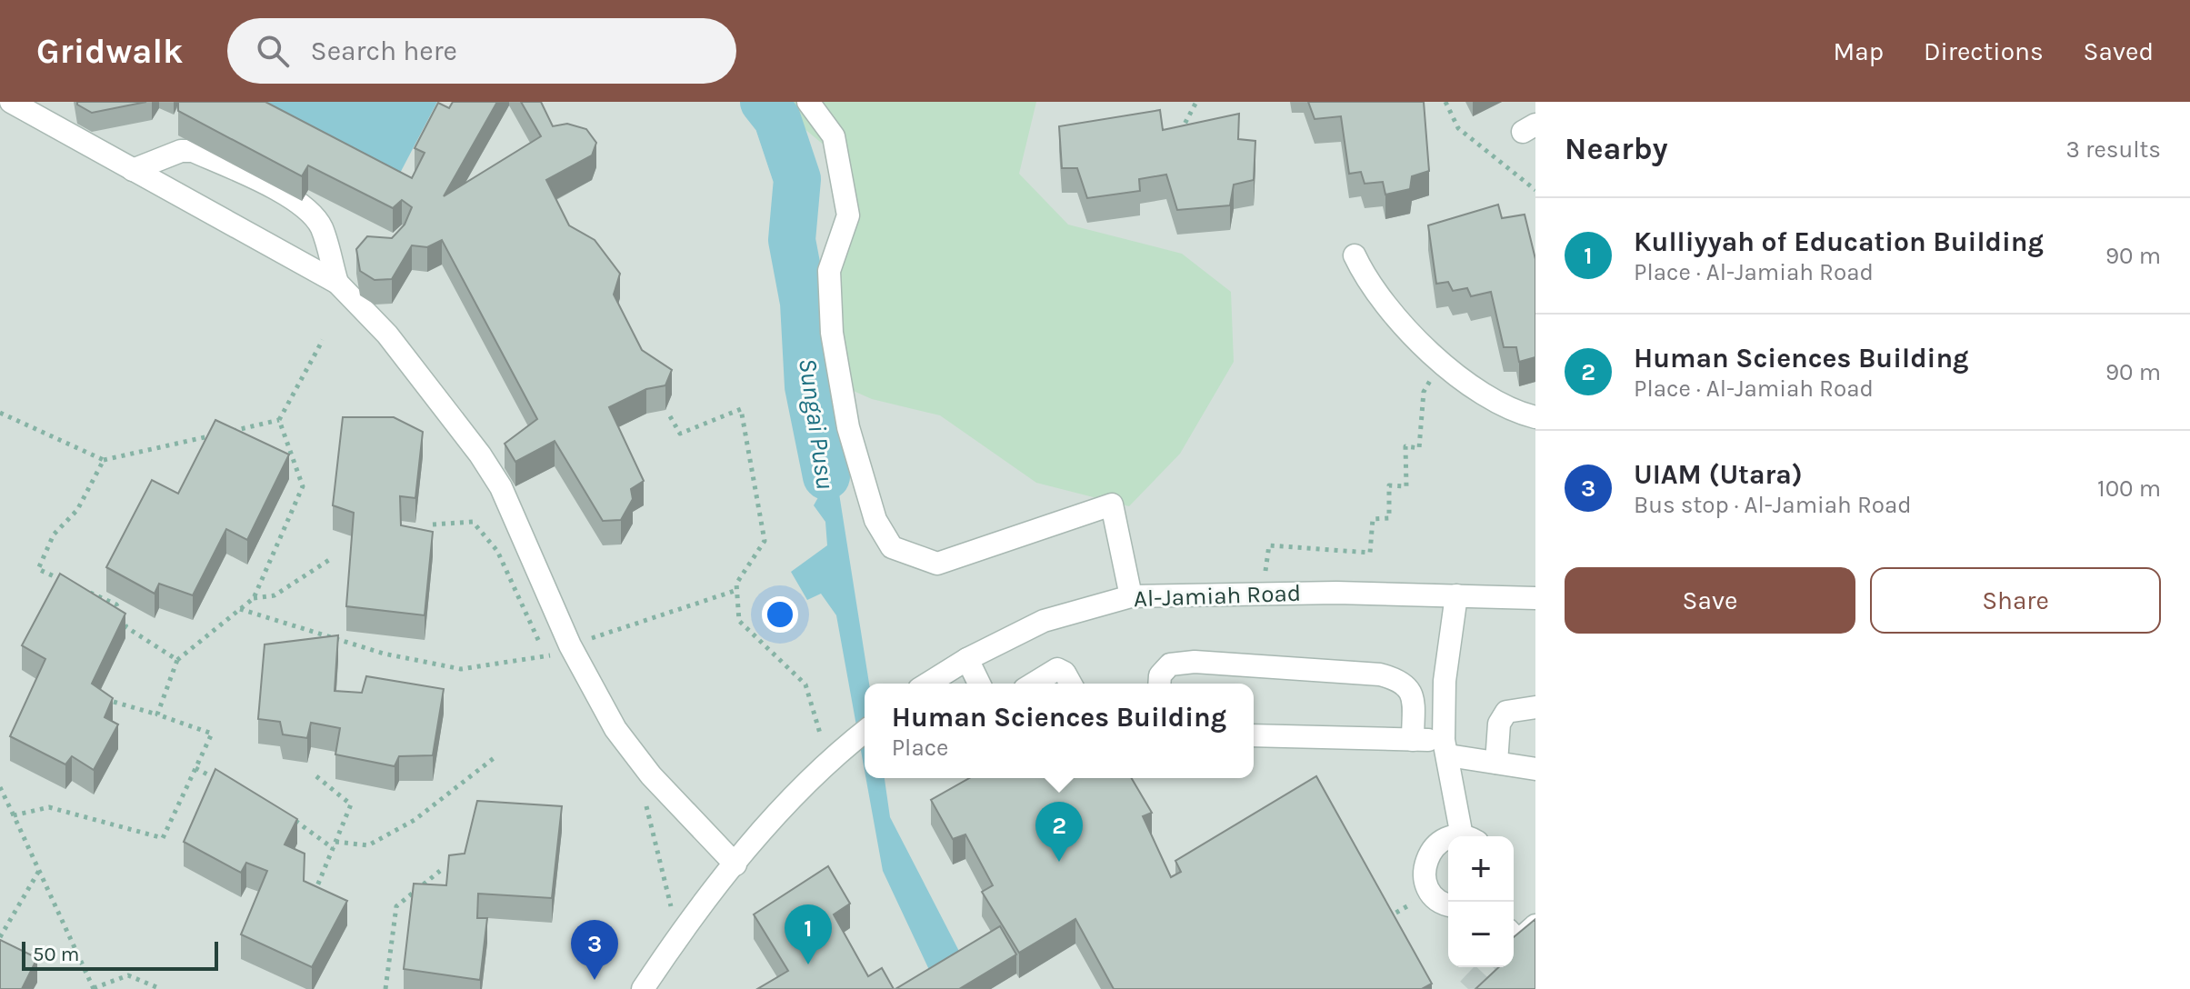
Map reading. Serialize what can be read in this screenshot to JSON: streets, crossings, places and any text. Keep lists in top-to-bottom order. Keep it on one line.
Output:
{"streets":{"street":["Al-Jamiah Road"]},"water":["Sungai Pusu"],"scale_bar":"50 m","page":{"header":"Gridwalk","search":"Search here","nav":["Map","Directions","Saved"],"heading":["Nearby","3 results"],"list":[{"mark":"1","name":"Kulliyyah of Education Building","note":"Place · Al-Jamiah Road","value":"90 m"},{"mark":"2","name":"Human Sciences Building","note":"Place · Al-Jamiah Road","value":"90 m"},{"mark":"3","name":"UIAM (Utara)","note":"Bus stop · Al-Jamiah Road","value":"100 m"}],"buttons":["Save","Share"],"popup":["Human Sciences Building","Place"],"pins":["2","1","3"],"map_buttons":["+","−"],"scale":"50 m"}}
